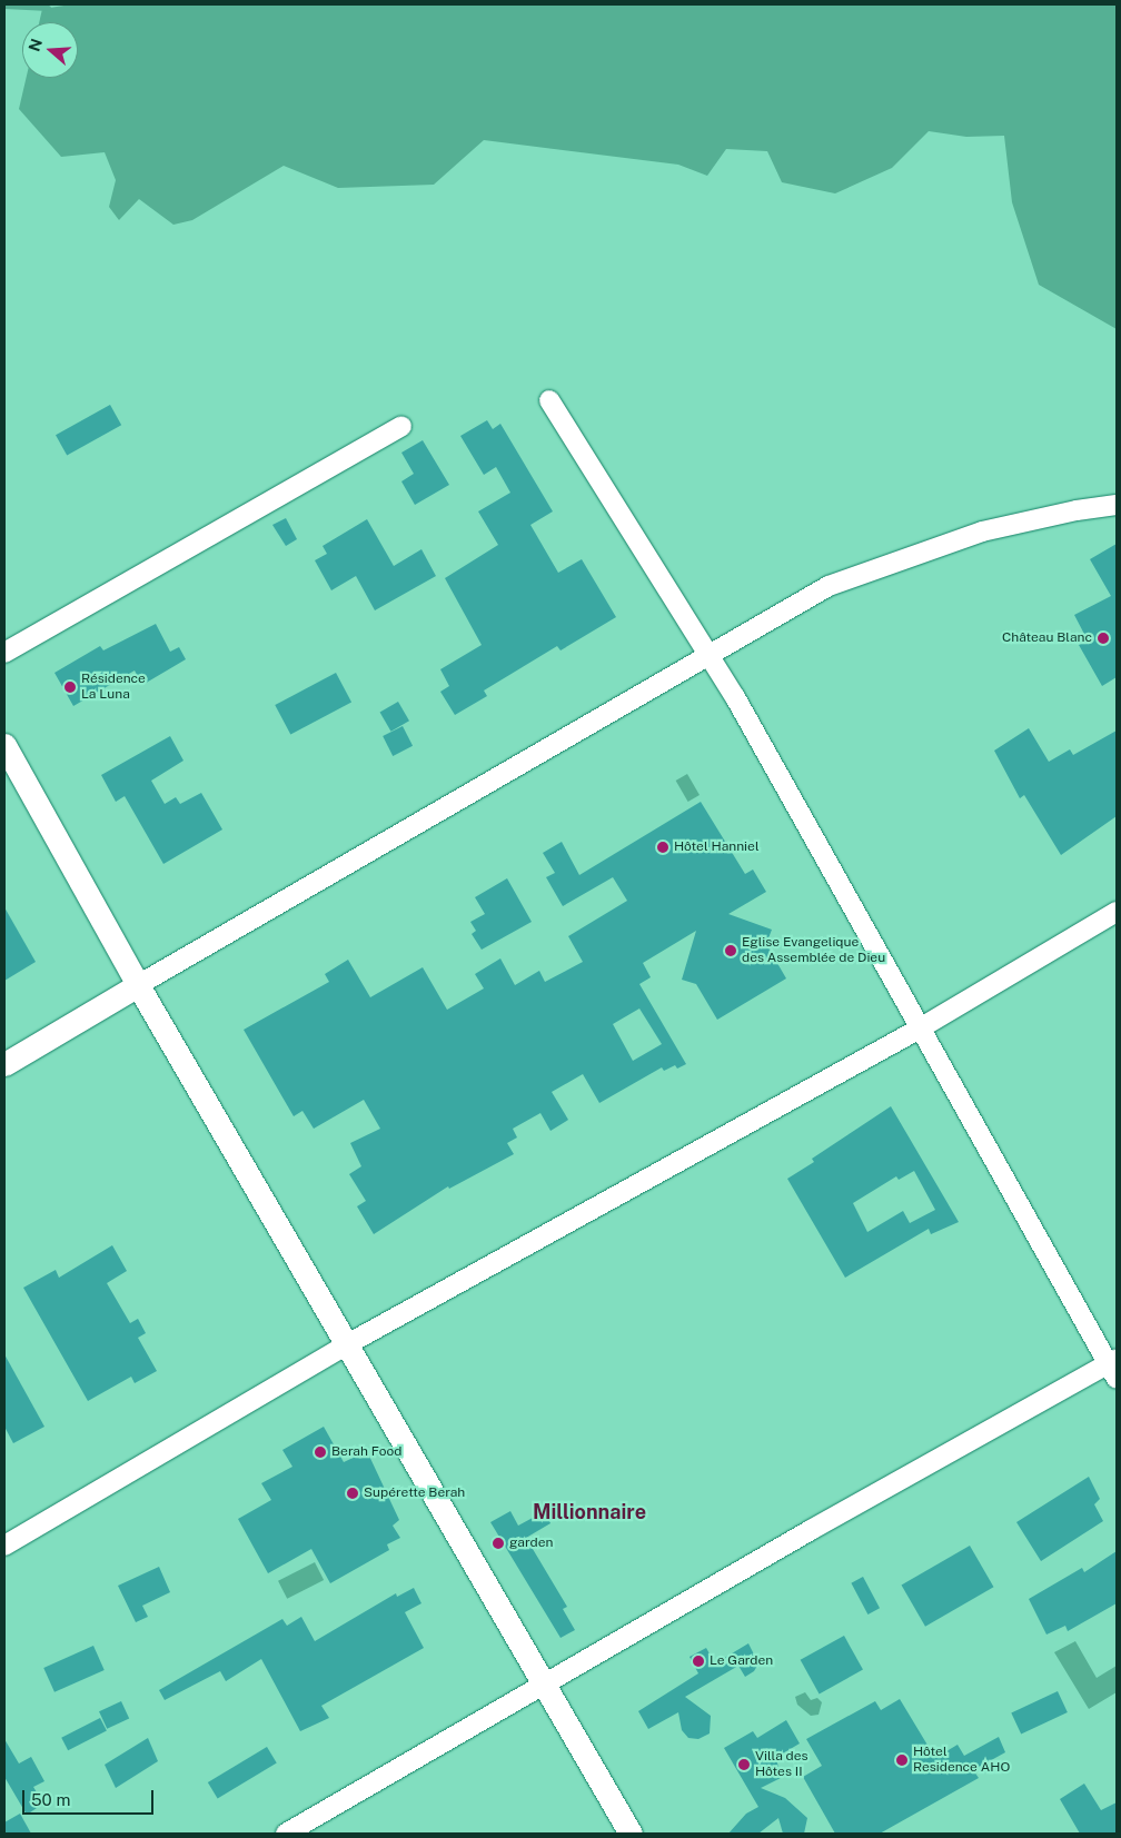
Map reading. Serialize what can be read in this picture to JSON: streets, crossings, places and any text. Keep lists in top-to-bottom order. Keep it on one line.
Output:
{"districts":["Millionnaire"],"places":["Château Blanc","Résidence La Luna","Hôtel Hanniel","Eglise Evangelique des Assemblée de Dieu","Berah Food","Supérette Berah","garden","Le Garden","Hôtel Residence AHO","Villa des Hôtes II"],"scale_bar":"50 m","north":"left"}
